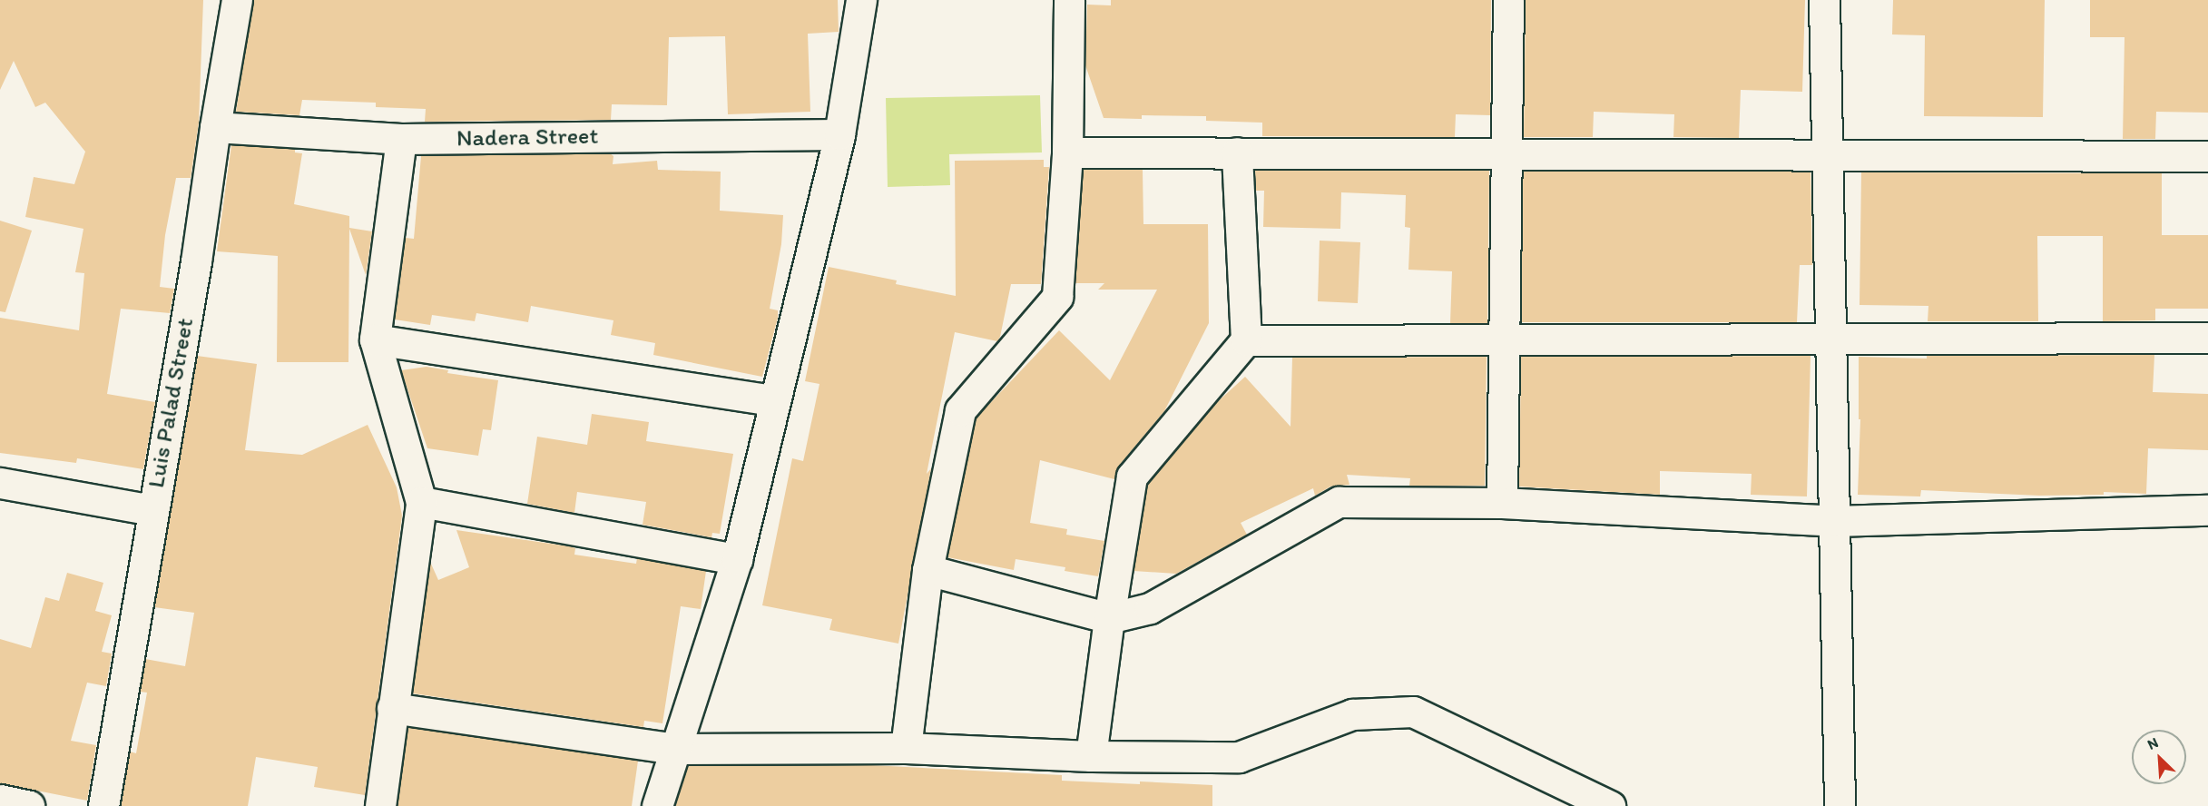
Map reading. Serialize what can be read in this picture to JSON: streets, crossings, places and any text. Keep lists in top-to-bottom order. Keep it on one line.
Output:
{"streets":{"street":["Nadera Street","Luis Palad Street"]},"crossings":[["Nadera Street","Luis Palad Street"]],"north":"top left"}
